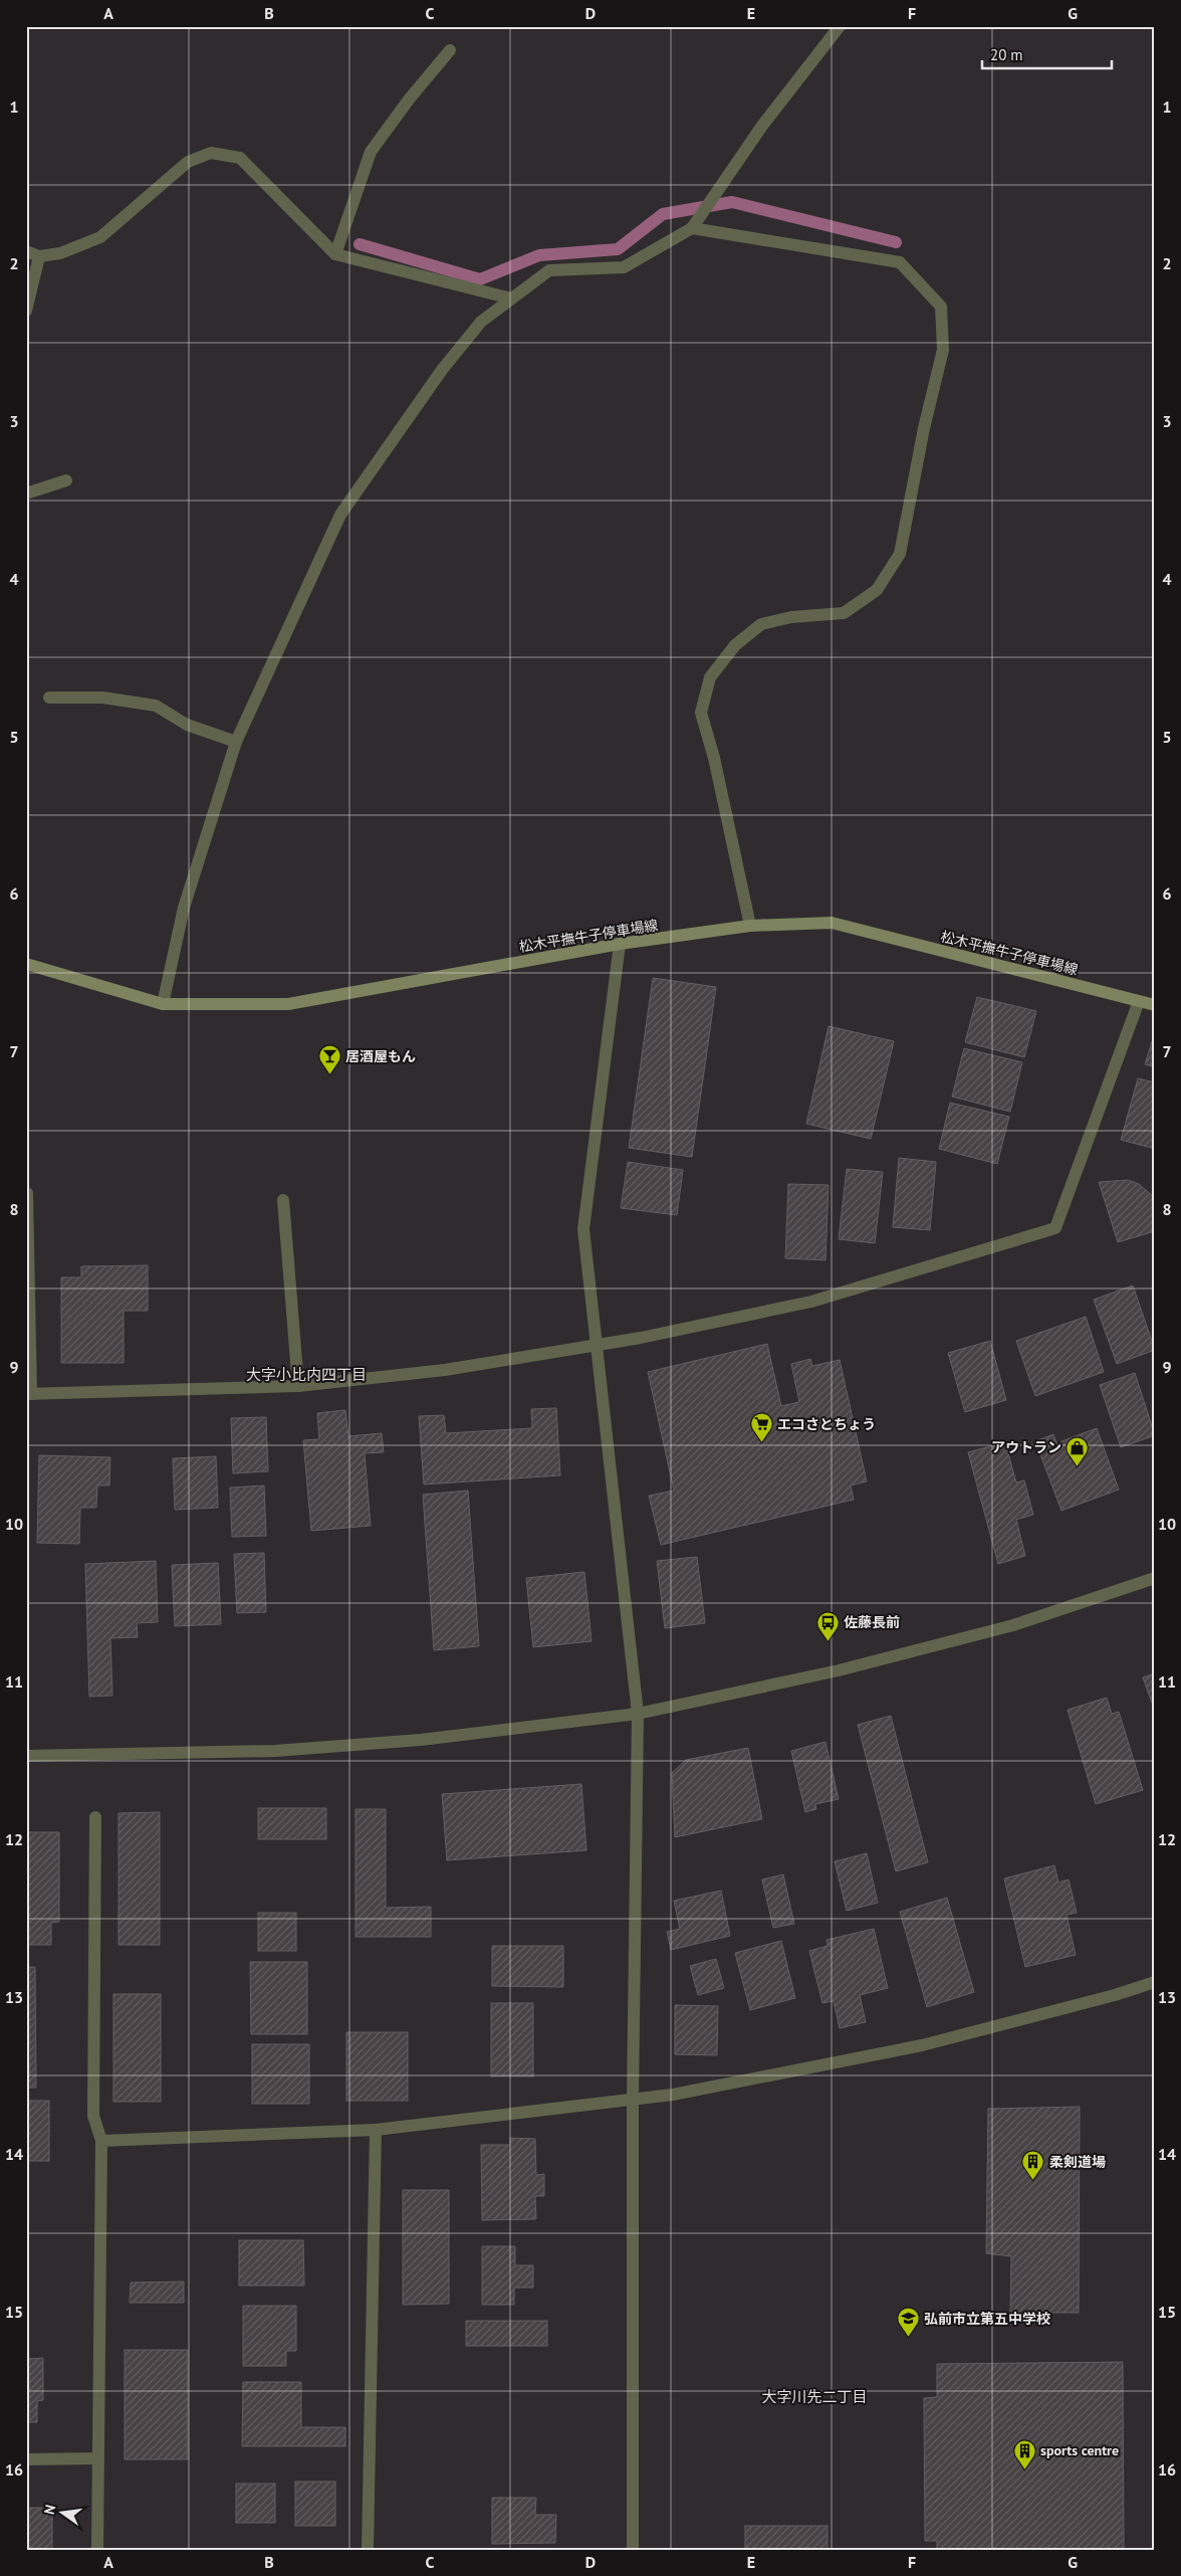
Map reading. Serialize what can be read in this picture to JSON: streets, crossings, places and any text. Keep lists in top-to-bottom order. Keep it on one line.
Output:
{"streets":{"main road":["松木平撫牛子停車場線"]},"districts":["大字小比内四丁目","大字川先二丁目"],"places":{"bar":["居酒屋もん"],"supermarket":["エコさとちょう"],"shop":["アウトラン"],"bus stop":["佐藤長前"],"building":["柔剣道場","sports centre"],"school or university":["弘前市立第五中学校"]},"scale_bar":"20 m","north":"left","grid":{"columns":["A","B","C","D","E","F","G"],"rows":["1","2","3","4","5","6","7","8","9","10","11","12","13","14","15","16"]}}
